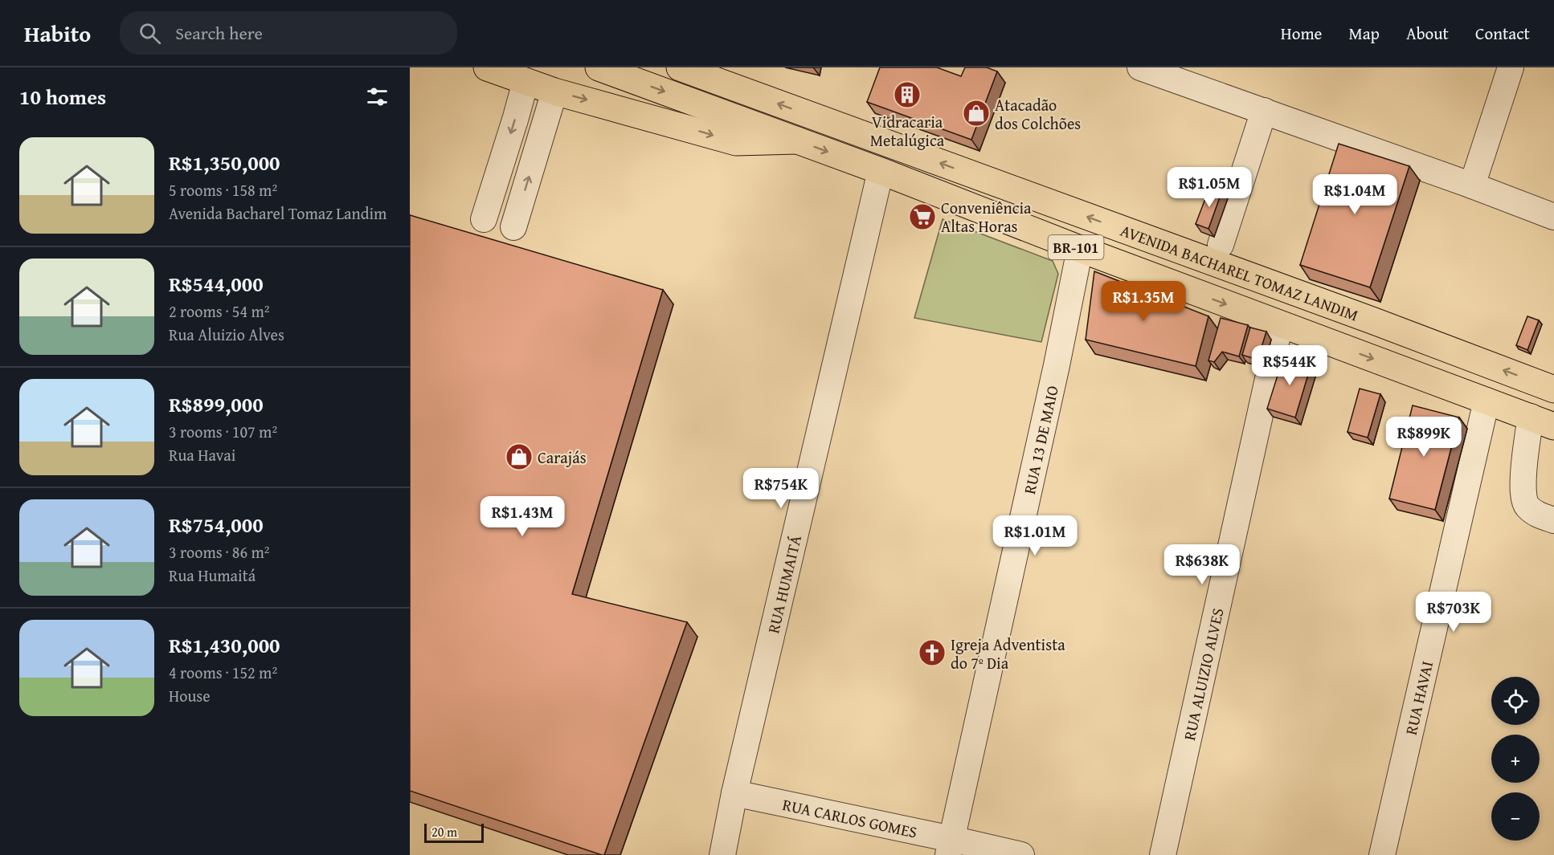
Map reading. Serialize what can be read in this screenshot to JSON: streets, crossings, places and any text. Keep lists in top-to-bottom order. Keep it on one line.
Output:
{"streets":{"main road":["BR-101","AVENIDA BACHAREL TOMAZ LANDIM"],"street":["RUA 13 DE MAIO","RUA HUMAITÁ","RUA ALUIZIO ALVES","RUA HAVAI","RUA CARLOS GOMES"]},"crossings":[["AVENIDA BACHAREL TOMAZ LANDIM","RUA 13 DE MAIO"],["AVENIDA BACHAREL TOMAZ LANDIM","RUA HUMAITÁ"],["AVENIDA BACHAREL TOMAZ LANDIM","RUA ALUIZIO ALVES"],["AVENIDA BACHAREL TOMAZ LANDIM","RUA HAVAI"],["RUA 13 DE MAIO","RUA CARLOS GOMES"],["RUA HUMAITÁ","RUA CARLOS GOMES"]],"places":{"building":["Vidracaria Metalúgica"],"shop":["Atacadão dos Colchões","Carajás"],"supermarket":["Conveniência Altas Horas"],"church":["Igreja Adventista do 7º Dia"]},"scale_bar":"20 m","page":{"header":"Habito","search":"Search here","nav":["Home","Map","About","Contact"],"heading":"10 homes","list":[{"name":"R$1,350,000","note":"5 rooms · 158 m² · Avenida Bacharel Tomaz Landim"},{"name":"R$544,000","note":"2 rooms · 54 m² · Rua Aluizio Alves"},{"name":"R$899,000","note":"3 rooms · 107 m² · Rua Havai"},{"name":"R$754,000","note":"3 rooms · 86 m² · Rua Humaitá"},{"name":"R$1,430,000","note":"4 rooms · 152 m² · House"}],"price":["R$1.05M","R$1.04M","R$1.35M","R$544K","R$899K","R$754K","R$1.43M","R$1.01M","R$638K","R$703K"],"map_buttons":["+","−"],"scale":"20 m"}}
